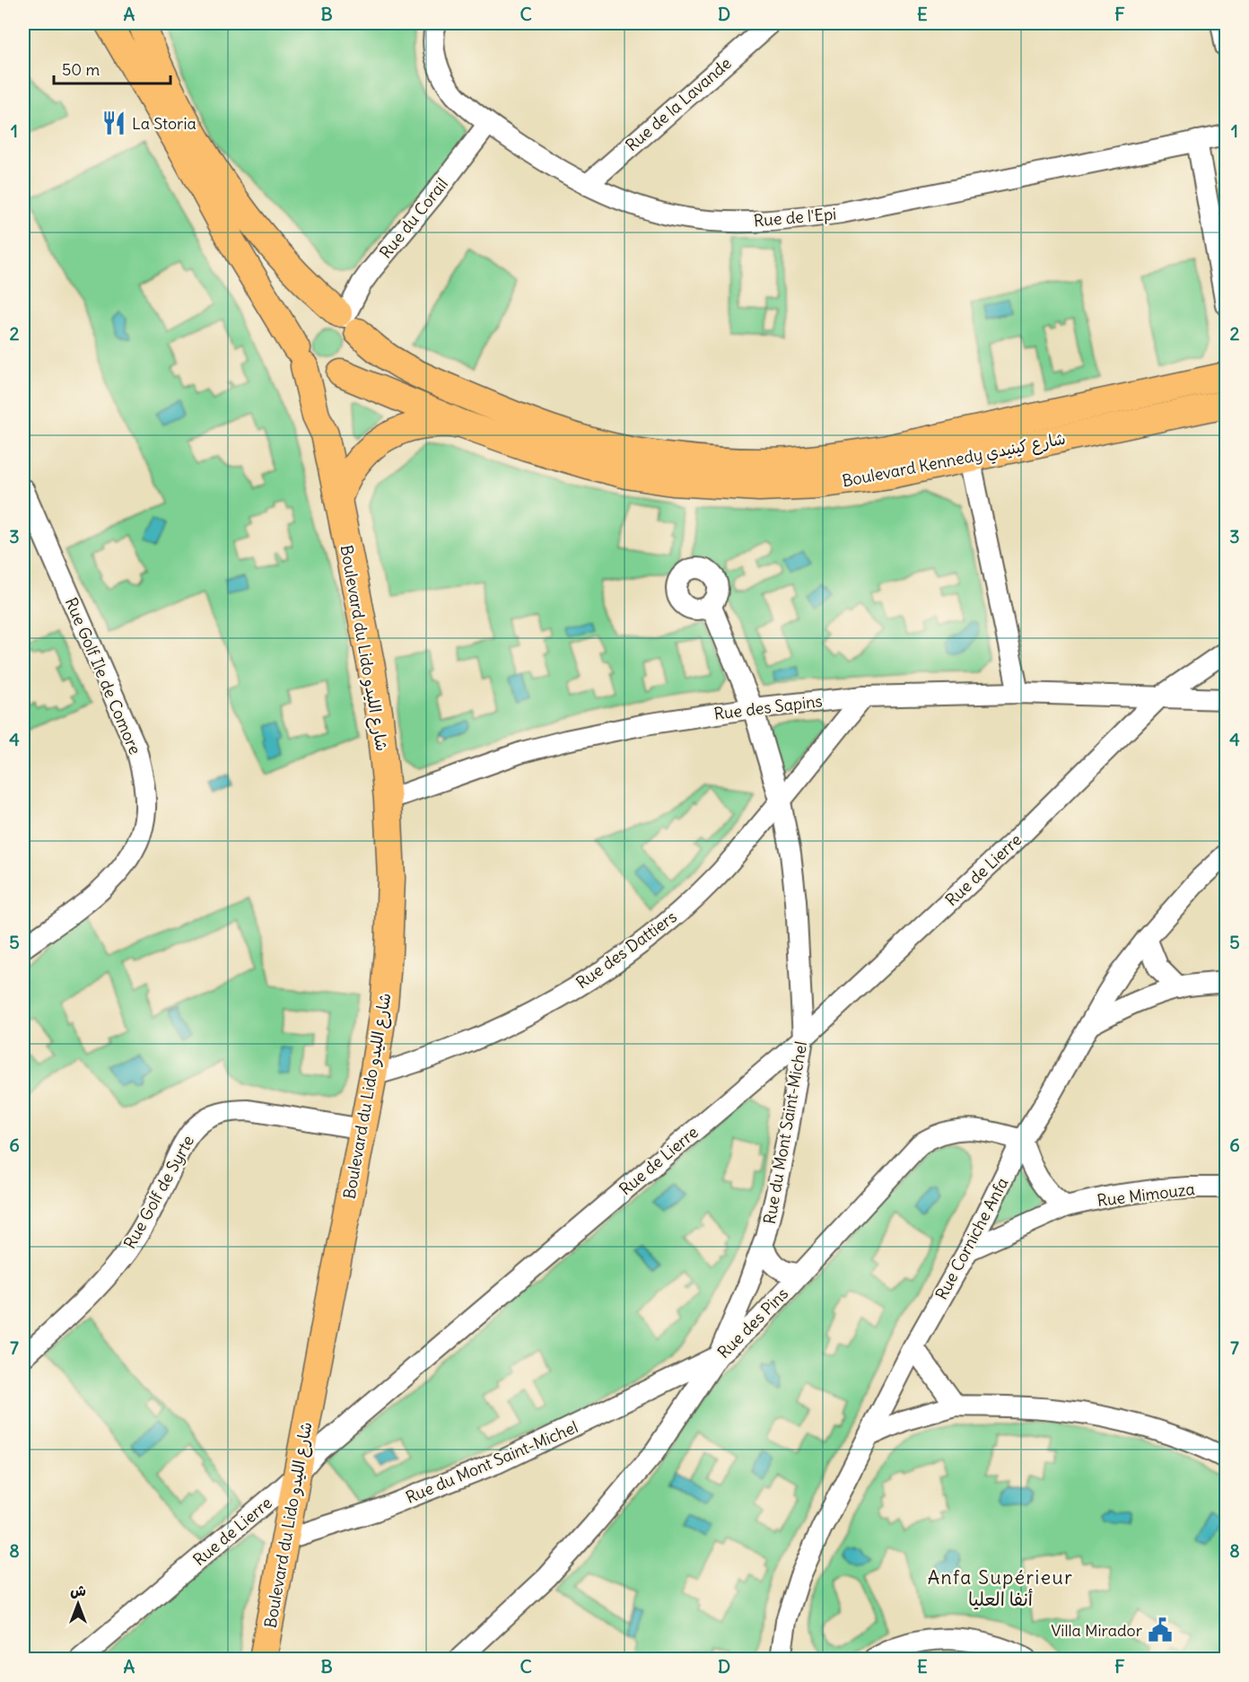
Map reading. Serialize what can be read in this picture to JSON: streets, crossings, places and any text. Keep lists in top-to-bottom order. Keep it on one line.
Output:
{"streets":{"main road":["Boulevard Kennedy شارع كينيدي","Boulevard du Lido شارع الليدو"],"street":["Rue de la Lavande","Rue de l'Epi","Rue du Corail","Rue Golf Ile de Comore","Rue des Sapins","Rue de Lierre","Rue des Dattiers","Rue du Mont Saint-Michel","Rue Golf de Syrte","Rue Mimouza","Rue Corniche Anfa","Rue des Pins"]},"crossings":[["Rue de la Lavande","Rue de l'Epi"],["Rue de l'Epi","Rue du Corail"],["Rue du Corail","Boulevard Kennedy شارع كينيدي"],["Rue du Corail","Boulevard du Lido شارع الليدو"],["Boulevard Kennedy شارع كينيدي","Boulevard du Lido شارع الليدو"],["Boulevard du Lido شارع الليدو","Rue des Sapins"],["Boulevard du Lido شارع الليدو","Rue de Lierre"],["Boulevard du Lido شارع الليدو","Rue des Dattiers"],["Boulevard du Lido شارع الليدو","Rue du Mont Saint-Michel"],["Boulevard du Lido شارع الليدو","Rue Golf de Syrte"],["Rue des Sapins","Rue de Lierre"],["Rue des Sapins","Rue des Dattiers"],["Rue des Sapins","Rue du Mont Saint-Michel"],["Rue de Lierre","Rue du Mont Saint-Michel"],["Rue des Dattiers","Rue du Mont Saint-Michel"],["Rue du Mont Saint-Michel","Rue des Pins"],["Rue Mimouza","Rue Corniche Anfa"],["Rue Corniche Anfa","Rue des Pins"]],"districts":["Anfa Supérieur أنفا العليا"],"places":{"restaurant":["La Storia"],"public building":["Villa Mirador"]},"scale_bar":"50 m","north":"top","grid":{"columns":["A","B","C","D","E","F"],"rows":["1","2","3","4","5","6","7","8"]}}
